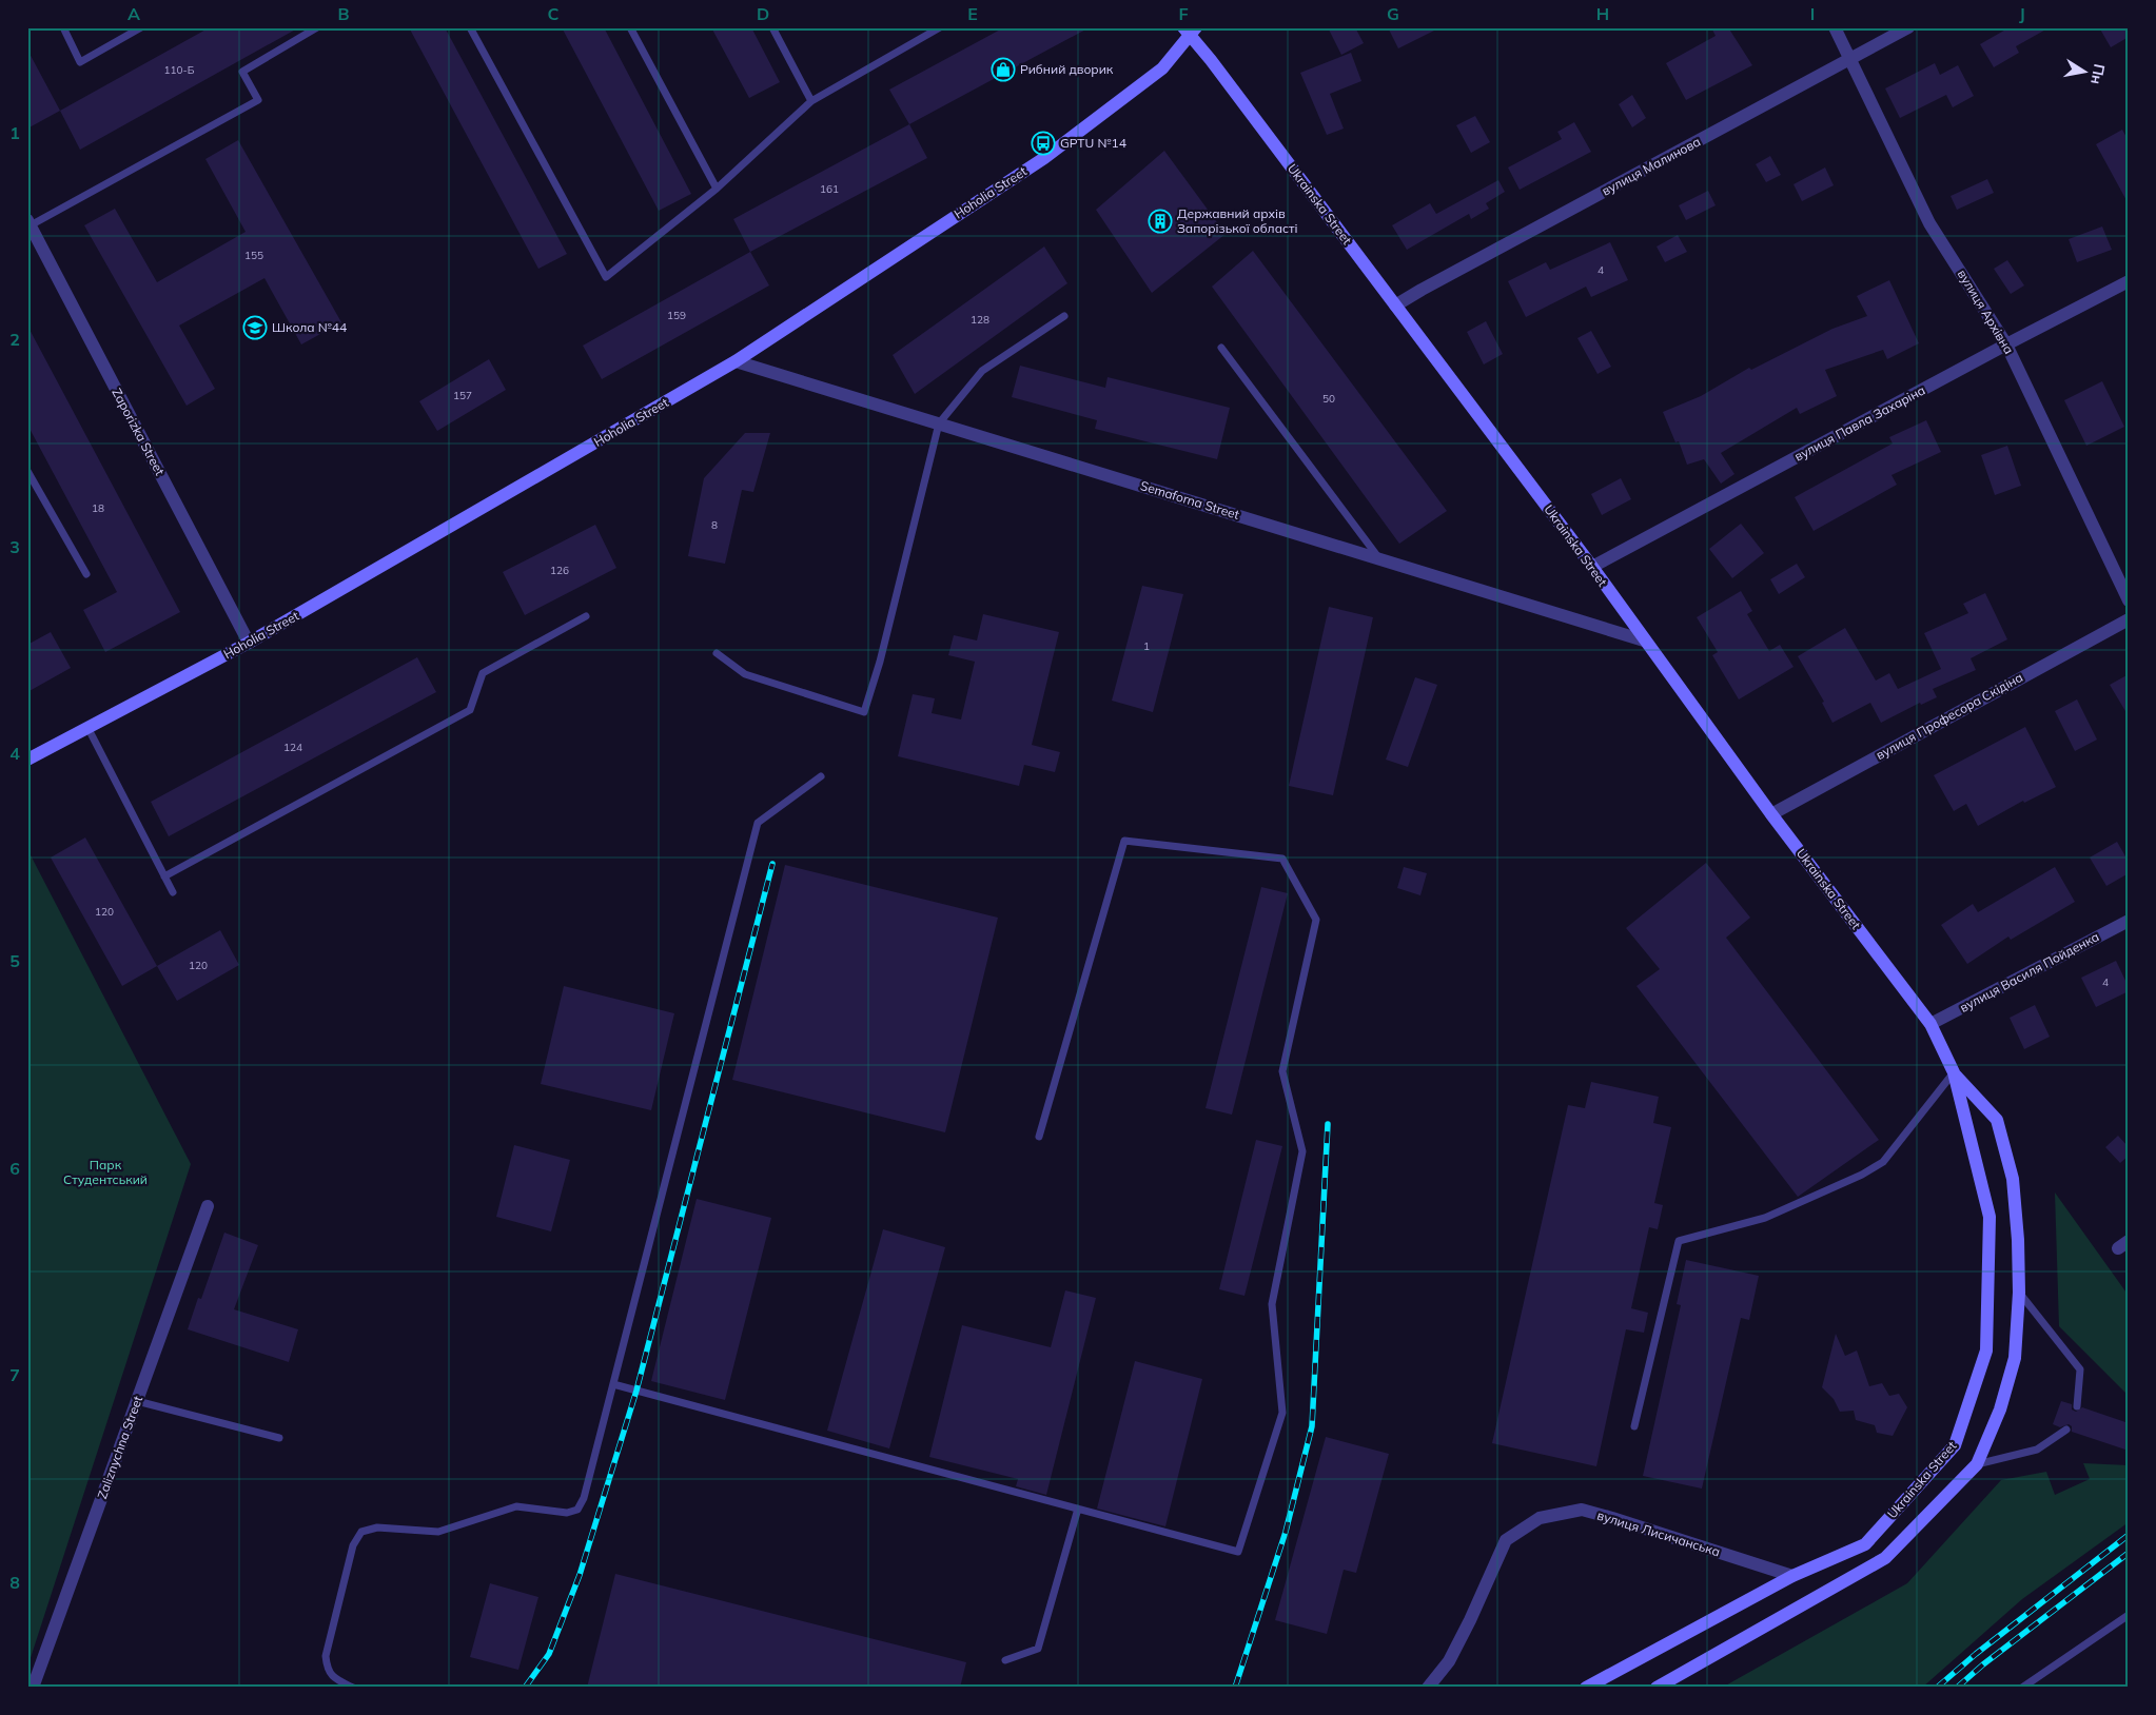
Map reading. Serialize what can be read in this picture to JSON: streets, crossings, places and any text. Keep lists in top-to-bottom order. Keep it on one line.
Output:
{"streets":{"main road":["Hoholia Street","Ukrainska Street"],"street":["вулиця Малинова","вулиця Архівна","вулиця Павла Захаріна","Zaporizka Street","Semaforna Street","вулиця Професора Скідіна","вулиця Василя Пойденка","Zaliznychna Street","вулиця Лисичанська"]},"crossings":[["вулиця Малинова","Ukrainska Street"],["вулиця Малинова","вулиця Архівна"],["Hoholia Street","Ukrainska Street"],["Hoholia Street","Zaporizka Street"],["Hoholia Street","Semaforna Street"],["Ukrainska Street","вулиця Павла Захаріна"],["Ukrainska Street","Semaforna Street"],["Ukrainska Street","вулиця Професора Скідіна"],["Ukrainska Street","вулиця Василя Пойденка"],["Ukrainska Street","вулиця Лисичанська"],["вулиця Архівна","вулиця Павла Захаріна"]],"parks":["Парк Студентський"],"places":{"shop":["Рибний дворик"],"bus stop":["GPTU №14"],"building":["Державний архів Запорізької області"],"school or university":["Школа №44"]},"house_numbers":["110-Б","161","155","4","159","128","157","50","18","8","126","1","124","120","120","4"],"north":"right","grid":{"columns":["A","B","C","D","E","F","G","H","I","J"],"rows":["1","2","3","4","5","6","7","8"]}}
